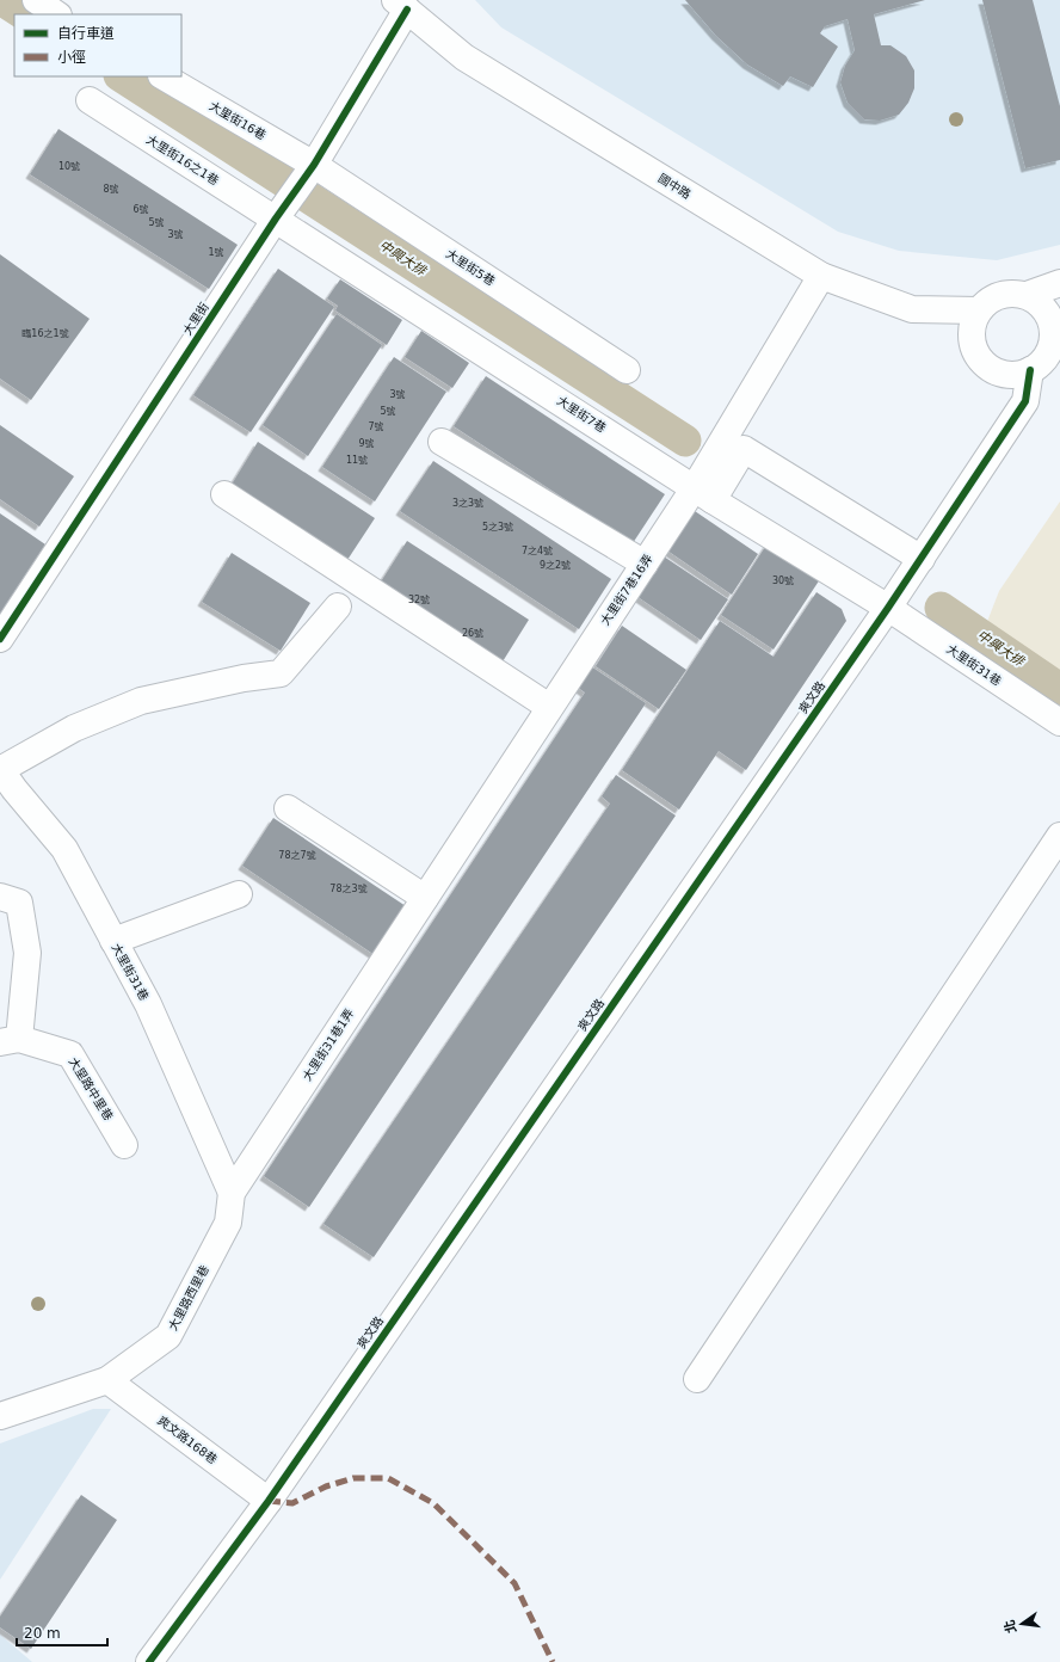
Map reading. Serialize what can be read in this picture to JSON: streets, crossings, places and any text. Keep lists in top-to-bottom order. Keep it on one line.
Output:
{"streets":{"street":["大里街16巷","大里街16之1巷","國中路","大里街5巷","大里街","大里街7巷","大里街7巷16弄","大里街31巷","爽文路","大里街31巷1弄","大里路中里巷","大里路西里巷","爽文路168巷"]},"crossings":[["大里街16巷","大里街5巷"],["大里街16巷","大里街"],["大里街16之1巷","大里街"],["大里街16之1巷","大里街7巷"],["國中路","大里街"],["國中路","大里街7巷16弄"],["國中路","爽文路"],["大里街5巷","大里街"],["大里街","大里街7巷"],["大里街7巷","大里街7巷16弄"],["大里街7巷","大里街31巷"],["大里街7巷","爽文路"],["大里街7巷16弄","大里街31巷1弄"],["大里街31巷","爽文路"],["大里街31巷","大里街31巷1弄"],["大里街31巷","大里路西里巷"],["爽文路","爽文路168巷"],["大里街31巷1弄","大里路西里巷"],["大里路西里巷","爽文路168巷"]],"water":["中興大排"],"house_numbers":["10號","8號","6號","5號","3號","1號","臨16之1號","3號","5號","7號","9號","11號","3之3號","5之3號","7之4號","9之2號","30號","32號","26號","78之7號","78之3號"],"legend":["自行車道","小徑"],"scale_bar":"20 m","north":"left"}
